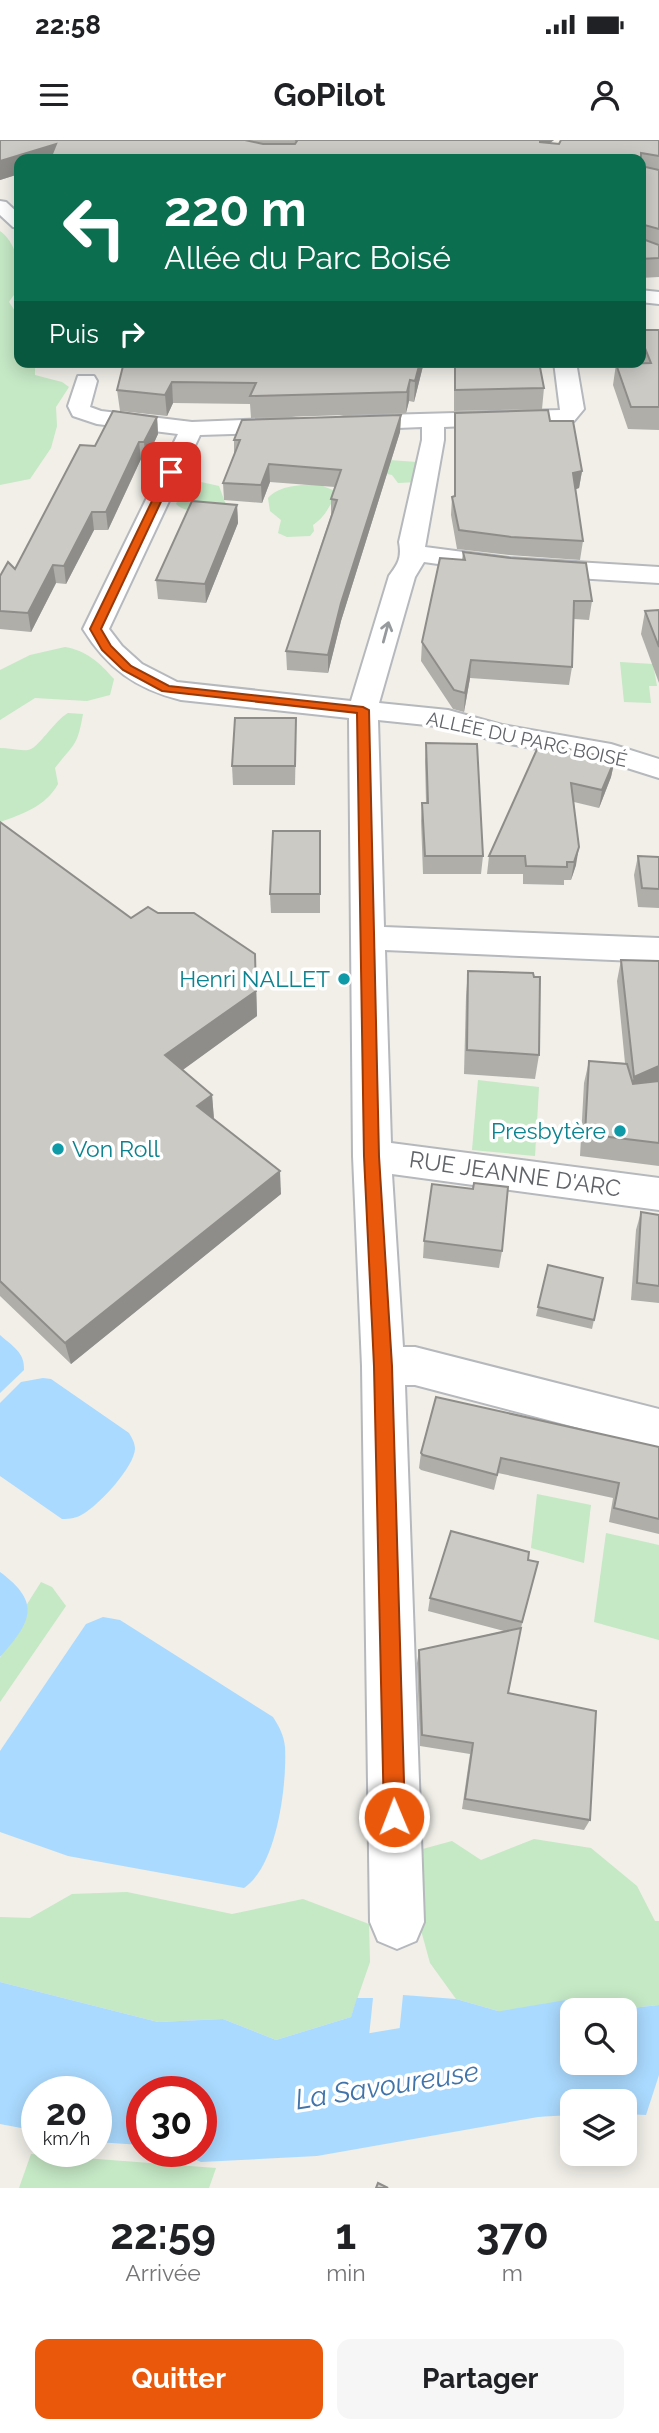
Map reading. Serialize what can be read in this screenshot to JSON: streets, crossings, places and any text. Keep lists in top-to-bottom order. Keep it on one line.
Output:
{"streets":{"street":["ALLÉE DU PARC BOISÉ","RUE JEANNE D'ARC"]},"water":["La Savoureuse"],"places":["Henri NALLET","Presbytère","Von Roll"],"page":{"status":"22:58","header":"GoPilot","turn":["220 m","Allée du Parc Boisé"],"then":"Puis","speed":"20 km/h","limit":"30","eta":["22:59","Arrivée","1","min","370","m"],"buttons":["Quitter","Partager"]}}
